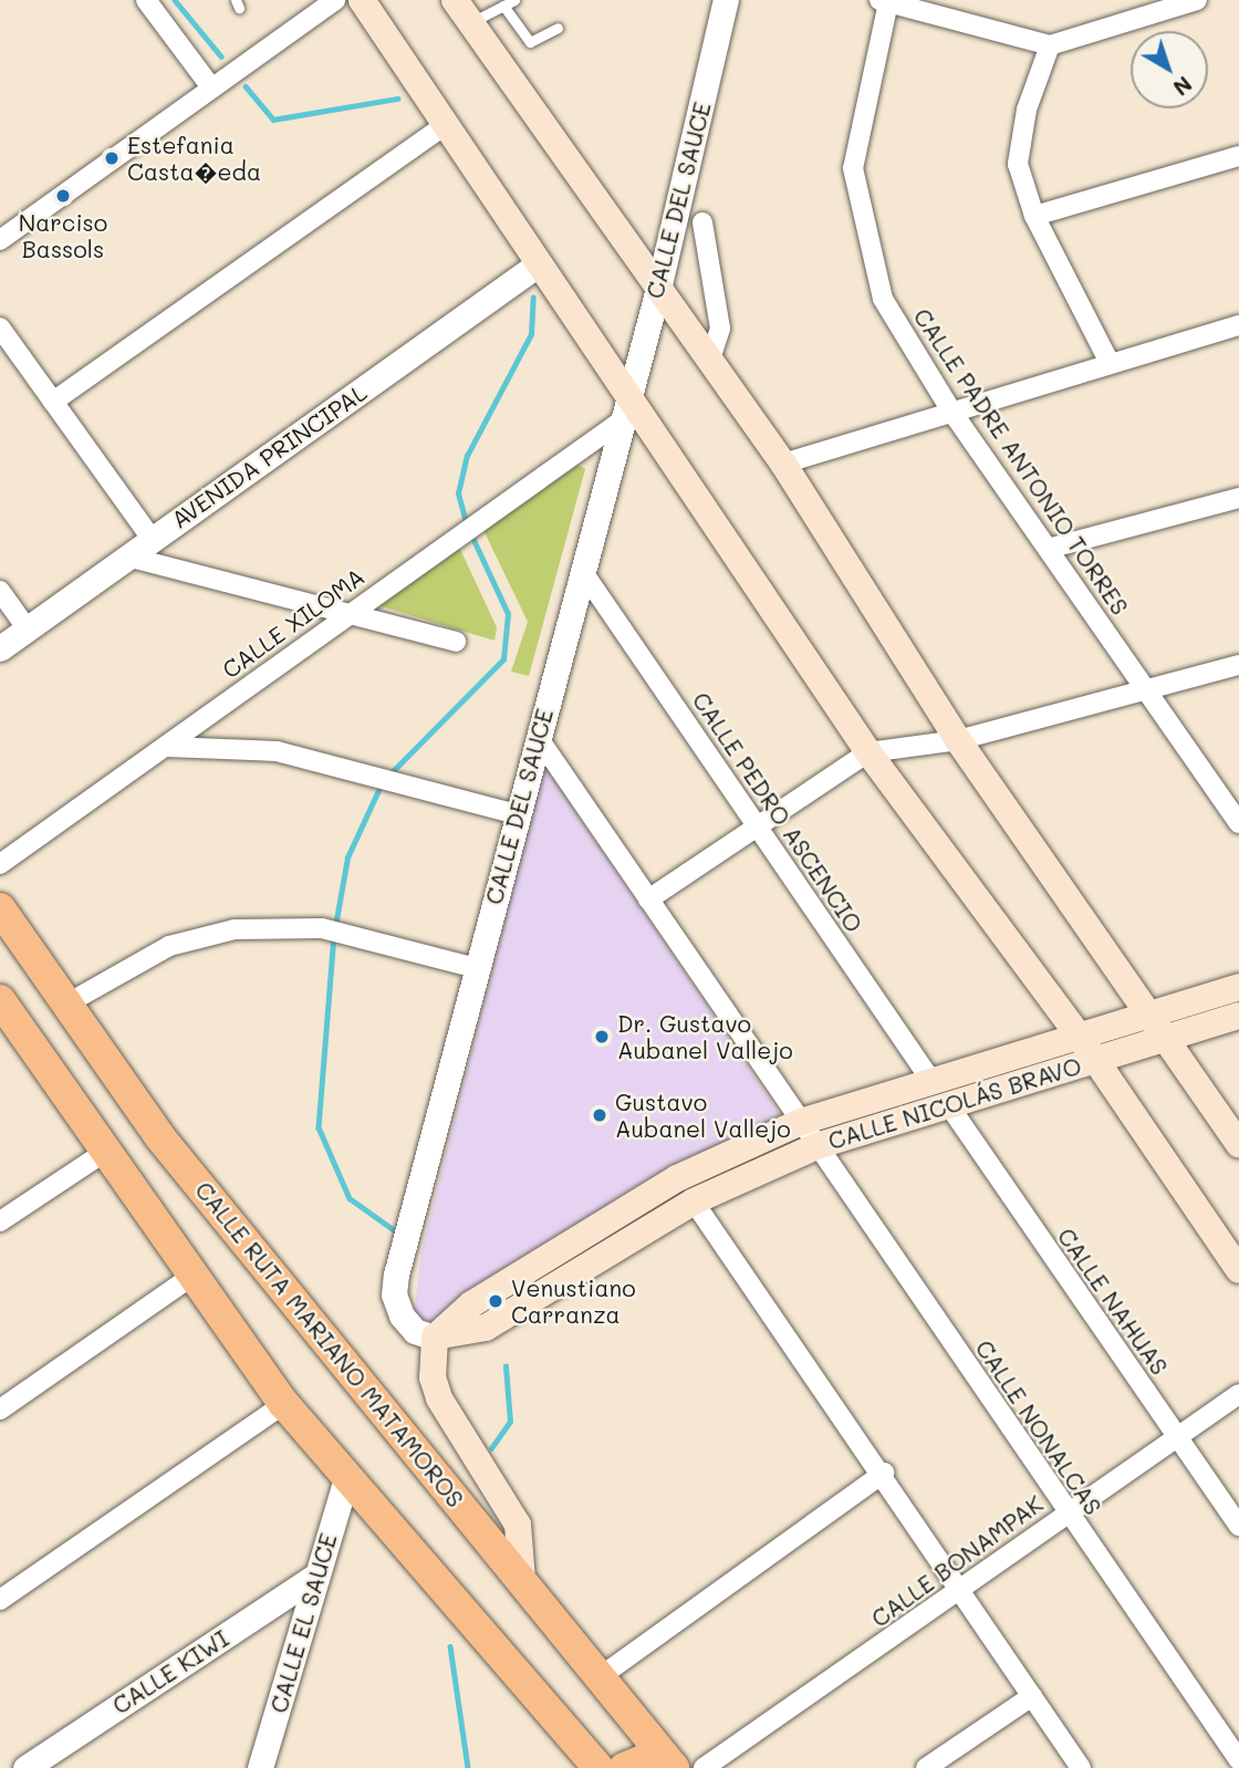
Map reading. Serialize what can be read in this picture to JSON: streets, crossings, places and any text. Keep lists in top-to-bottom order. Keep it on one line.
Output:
{"streets":{"main road":["CALLE NICOLÁS BRAVO","CALLE RUTA MARIANO MATAMOROS"],"street":["CALLE DEL SAUCE","AVENIDA PRINCIPAL","CALLE PADRE ANTONIO TORRES","CALLE XILOMA","CALLE PEDRO ASCENCIO","CALLE NAHUAS","CALLE NONALCAS","CALLE BONAMPAK","CALLE EL SAUCE","CALLE KIWI"]},"crossings":[["CALLE DEL SAUCE","CALLE XILOMA"],["CALLE DEL SAUCE","CALLE PEDRO ASCENCIO"],["CALLE DEL SAUCE","CALLE NICOLÁS BRAVO"],["CALLE DEL SAUCE","CALLE NONALCAS"],["CALLE PEDRO ASCENCIO","CALLE NICOLÁS BRAVO"],["CALLE NICOLÁS BRAVO","CALLE NAHUAS"],["CALLE NICOLÁS BRAVO","CALLE NONALCAS"],["CALLE NAHUAS","CALLE BONAMPAK"],["CALLE NONALCAS","CALLE BONAMPAK"],["CALLE EL SAUCE","CALLE KIWI"]],"places":["Estefania Casta�eda","Narciso Bassols","Dr. Gustavo Aubanel Vallejo","Gustavo Aubanel Vallejo","Venustiano Carranza"],"north":"bottom right"}
